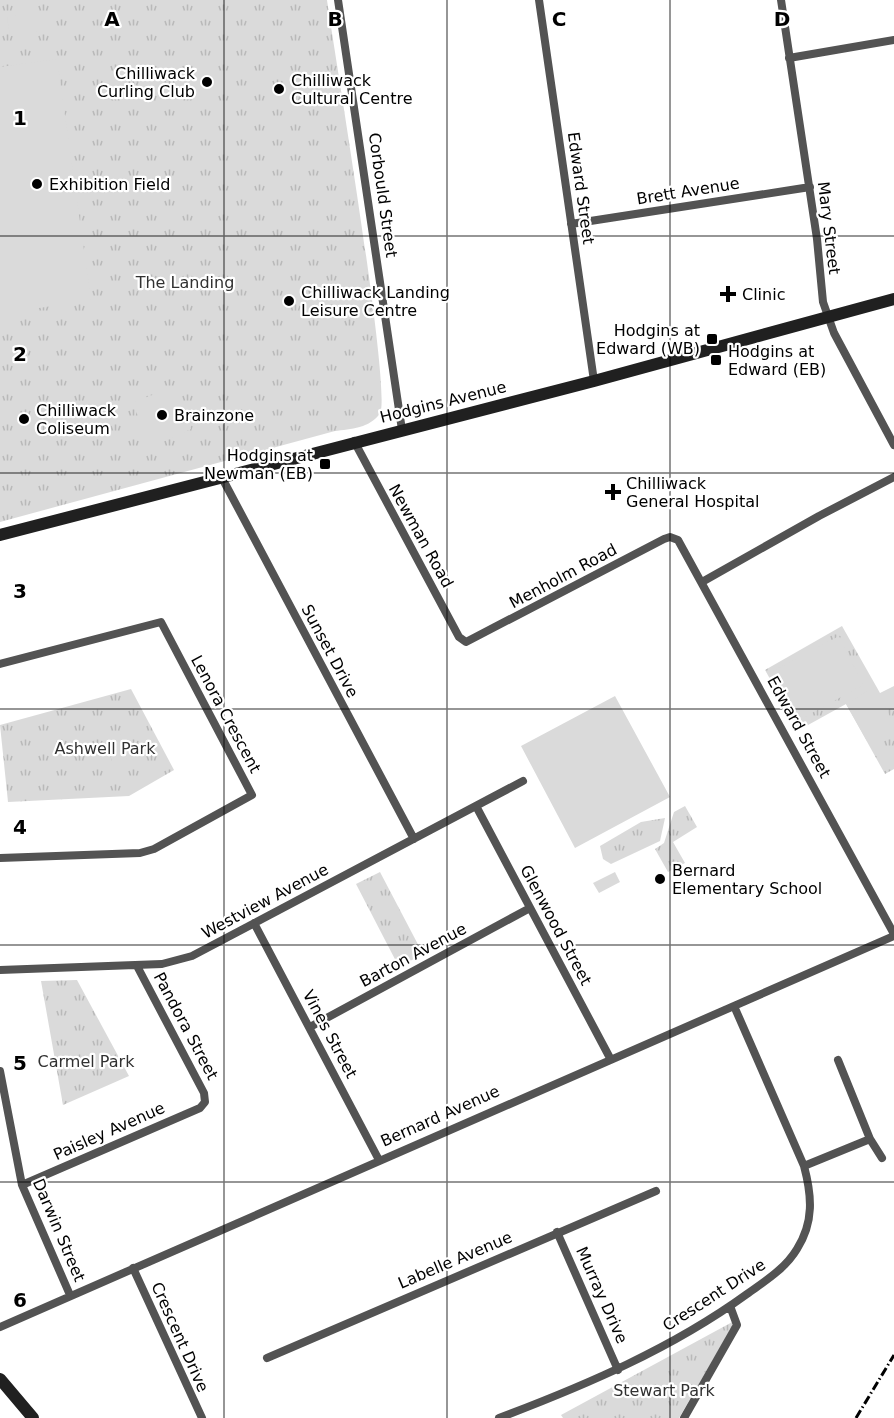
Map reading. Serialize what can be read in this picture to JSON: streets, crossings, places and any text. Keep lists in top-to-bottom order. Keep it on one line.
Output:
{"streets":{"street":["Edward Street","Brett Avenue","Corbould Street","Mary Street","Hodgins Avenue","Newman Road","Menholm Road","Sunset Drive","Lenora Crescent","Westview Avenue","Glenwood Street","Barton Avenue","Pandora Street","Vines Street","Bernard Avenue","Paisley Avenue","Darwin Street","Labelle Avenue","Murray Drive","Crescent Drive"]},"crossings":[["Edward Street","Brett Avenue"],["Edward Street","Hodgins Avenue"],["Edward Street","Menholm Road"],["Edward Street","Bernard Avenue"],["Brett Avenue","Mary Street"],["Corbould Street","Hodgins Avenue"],["Mary Street","Hodgins Avenue"],["Hodgins Avenue","Newman Road"],["Hodgins Avenue","Sunset Drive"],["Newman Road","Menholm Road"],["Sunset Drive","Westview Avenue"],["Westview Avenue","Glenwood Street"],["Westview Avenue","Pandora Street"],["Westview Avenue","Vines Street"],["Glenwood Street","Barton Avenue"],["Glenwood Street","Bernard Avenue"],["Barton Avenue","Vines Street"],["Pandora Street","Paisley Avenue"],["Vines Street","Bernard Avenue"],["Bernard Avenue","Darwin Street"],["Bernard Avenue","Crescent Drive"],["Paisley Avenue","Darwin Street"],["Labelle Avenue","Murray Drive"],["Murray Drive","Crescent Drive"]],"parks":["The Landing","Ashwell Park","Carmel Park","Stewart Park"],"places":{"other":["Chilliwack Curling Club","Chilliwack Cultural Centre","Exhibition Field","Chilliwack Landing Leisure Centre","Brainzone","Chilliwack Coliseum","Bernard Elementary School"],"health":["Clinic","Chilliwack General Hospital"],"transit":["Hodgins at Edward (WB)","Hodgins at Edward (EB)","Hodgins at Newman (EB)"]},"grid":{"columns":["A","B","C","D"],"rows":["1","2","3","4","5","6"]}}
